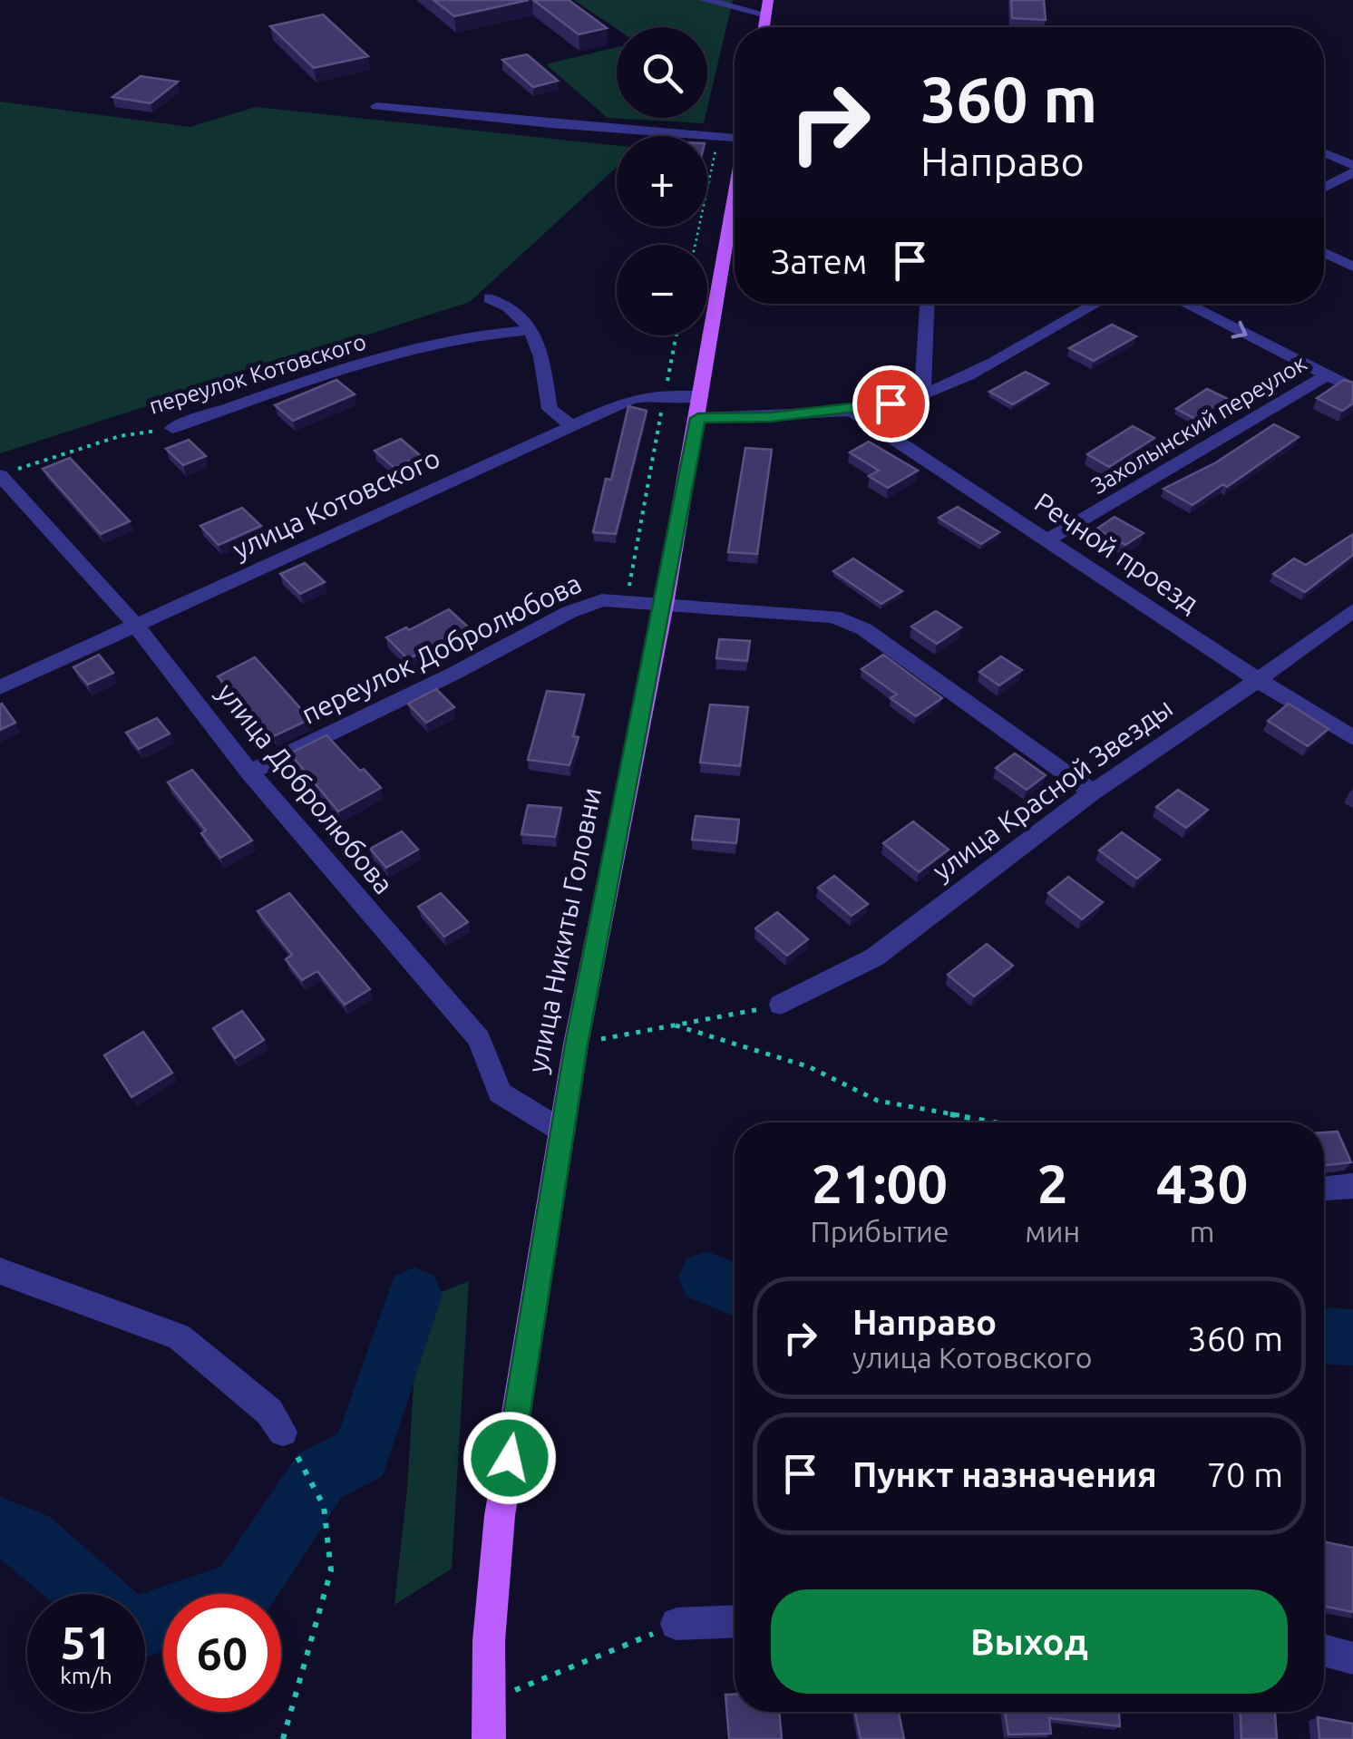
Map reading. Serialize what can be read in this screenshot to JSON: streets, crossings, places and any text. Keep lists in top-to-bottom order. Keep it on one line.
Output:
{"streets":{"main road":["улица Никиты Головни"],"street":["переулок Котовского","Захолынский переулок","улица Котовского","Речной проезд","переулок Добролюбова","улица Добролюбова","улица Красной Звезды"]},"crossings":[["переулок Котовского","улица Добролюбова"],["Захолынский переулок","Речной проезд"],["улица Котовского","Речной проезд"],["улица Котовского","улица Добролюбова"],["улица Котовского","улица Никиты Головни"],["Речной проезд","улица Красной Звезды"],["переулок Добролюбова","улица Добролюбова"],["переулок Добролюбова","улица Красной Звезды"],["переулок Добролюбова","улица Никиты Головни"],["улица Добролюбова","улица Никиты Головни"]],"page":{"map_buttons":["+","−"],"turn":["360 m","Направо"],"then":"Затем","eta":["21:00","Прибытие","2","мин","430","m"],"list":[{"name":"Направо","note":"улица Котовского","value":"360 m"},{"name":"Пункт назначения","value":"70 m"}],"buttons":"Выход","speed":"51 km/h","limit":"60"}}
